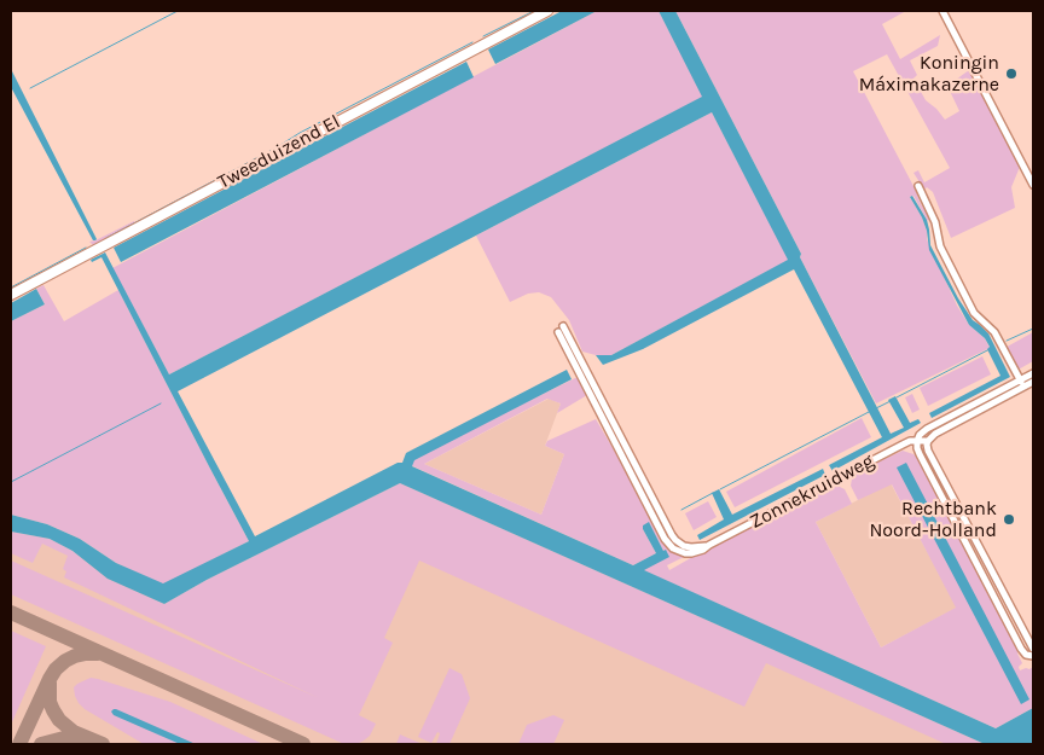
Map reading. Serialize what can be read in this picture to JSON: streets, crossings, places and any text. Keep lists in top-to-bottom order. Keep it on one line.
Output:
{"streets":{"street":["Tweeduizend El","Zonnekruidweg"]},"places":["Koningin Máximakazerne","Rechtbank Noord-Holland"]}
